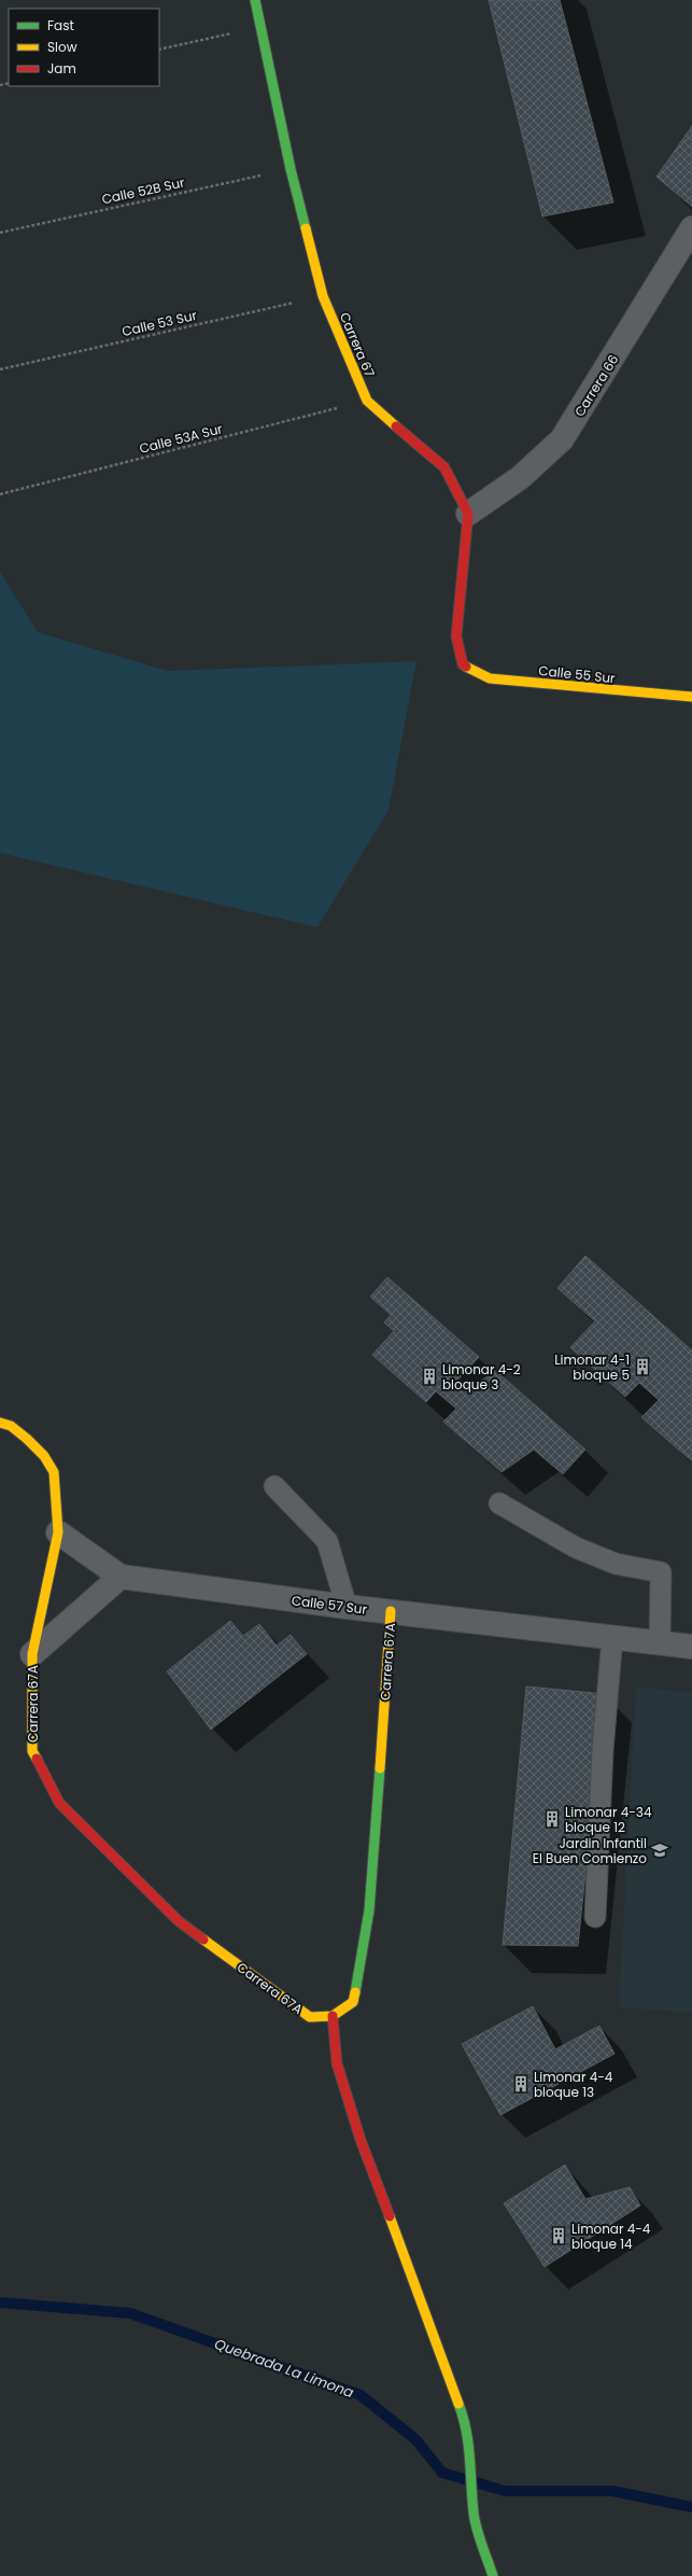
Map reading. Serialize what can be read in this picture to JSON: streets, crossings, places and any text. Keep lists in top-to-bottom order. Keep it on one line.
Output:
{"streets":{"street":["Carrera 67","Carrera 66","Calle 55 Sur","Calle 57 Sur","Carrera 67A"],"path":["Calle 52B Sur","Calle 53 Sur","Calle 53A Sur"]},"crossings":[["Calle 52B Sur","Carrera 67"],["Calle 53 Sur","Carrera 67"],["Carrera 67","Carrera 66"],["Carrera 67","Calle 53A Sur"],["Carrera 67","Calle 55 Sur"],["Carrera 66","Calle 55 Sur"],["Calle 57 Sur","Carrera 67A"]],"water":["Quebrada La Limona"],"places":{"building":["Limonar 4-1 bloque 5","Limonar 4-2 bloque 3","Limonar 4-34 bloque 12","Limonar 4-4 bloque 13","Limonar 4-4 bloque 14"],"school or university":["Jardin Infantil El Buen Comienzo"]},"legend":["Fast","Slow","Jam"]}
